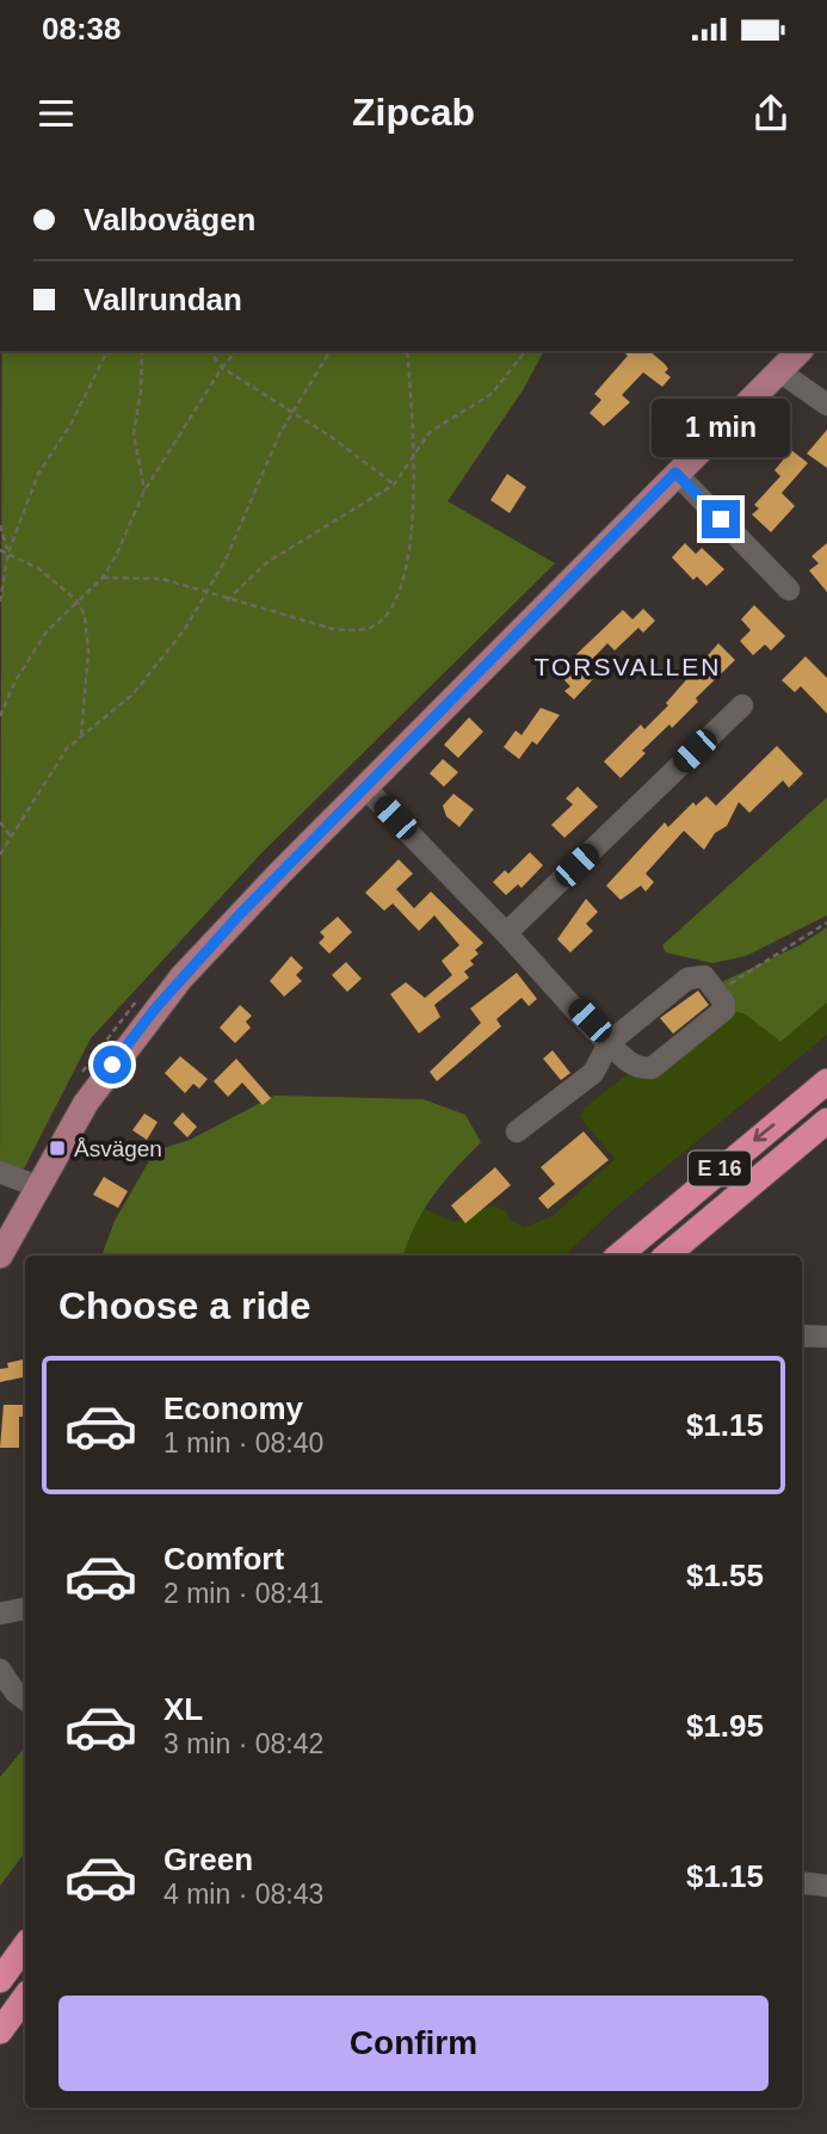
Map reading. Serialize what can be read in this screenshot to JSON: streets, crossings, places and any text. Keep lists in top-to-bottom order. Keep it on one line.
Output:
{"streets":{"highway":["E 16"]},"districts":["TORSVALLEN"],"places":{"transit":["Åsvägen"]},"page":{"status":"08:38","header":"Zipcab","banner":["Valbovägen","Vallrundan"],"bubble":"1 min","heading":"Choose a ride","list":[{"name":"Economy","note":"1 min · 08:40","value":"$1.15"},{"name":"Comfort","note":"2 min · 08:41","value":"$1.55"},{"name":"XL","note":"3 min · 08:42","value":"$1.95"},{"name":"Green","note":"4 min · 08:43","value":"$1.15"}],"buttons":"Confirm"}}
